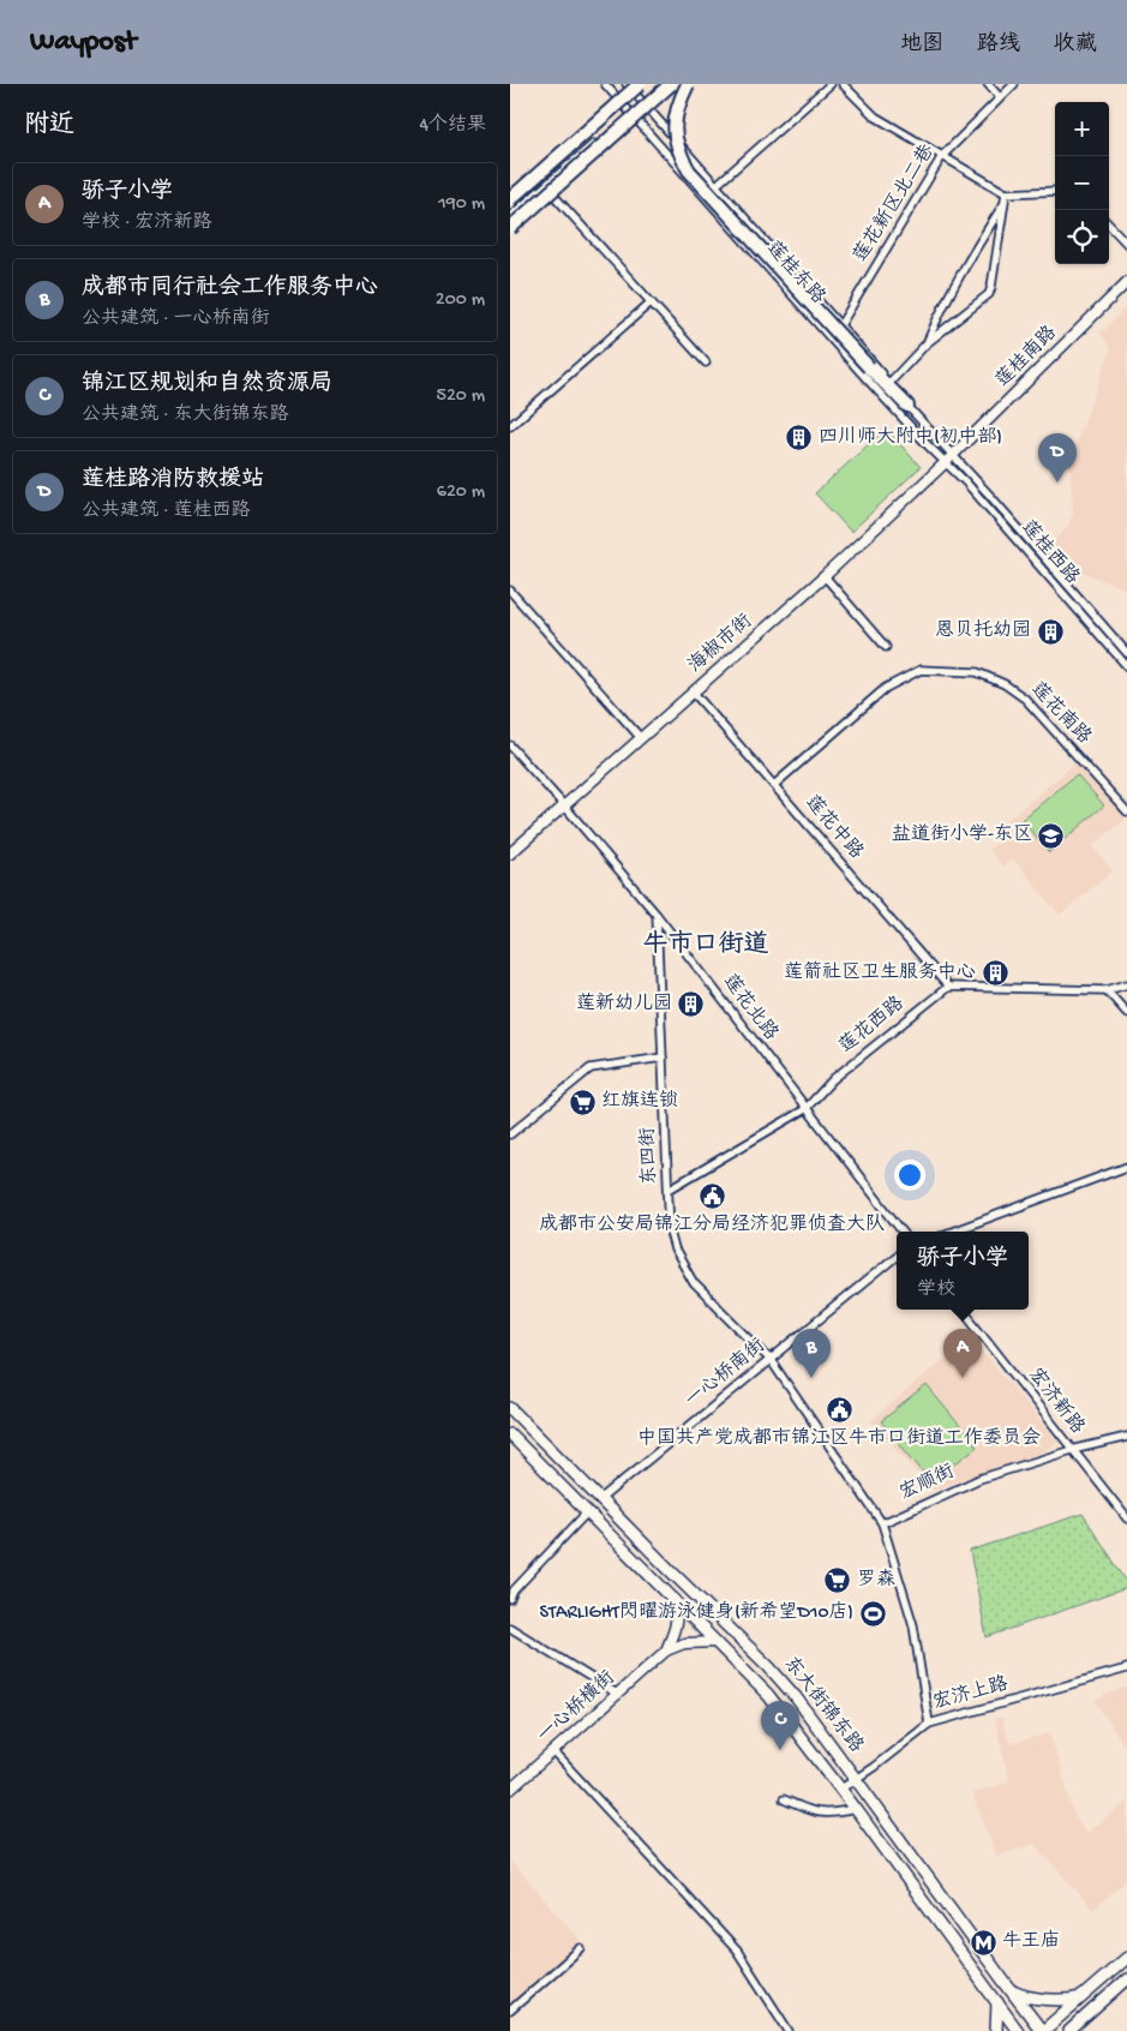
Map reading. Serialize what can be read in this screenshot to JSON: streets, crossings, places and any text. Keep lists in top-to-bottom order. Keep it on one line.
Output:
{"streets":{"main road":["东大街锦东路"],"street":["莲花新区北二巷","莲桂东路","莲桂南路","莲桂西路","海椒市街","莲花南路","莲花中路","莲花北路","莲花西路","东四街","一心桥南街","宏济新路","宏顺街","宏济上路","一心桥横街"]},"crossings":[["莲花新区北二巷","莲桂东路"],["莲桂东路","莲桂南路"],["莲桂东路","莲桂西路"],["莲桂东路","海椒市街"],["莲桂南路","莲桂西路"],["莲桂南路","海椒市街"],["莲桂西路","海椒市街"],["海椒市街","莲花中路"],["海椒市街","莲花北路"],["莲花南路","莲花中路"],["莲花中路","莲花西路"],["莲花北路","莲花西路"],["莲花北路","东四街"],["莲花西路","东四街"],["东四街","一心桥南街"],["东四街","宏顺街"],["东四街","宏济上路"],["一心桥南街","东大街锦东路"],["宏济新路","宏顺街"],["宏济上路","东大街锦东路"],["东大街锦东路","一心桥横街"]],"districts":["牛市口街道"],"places":{"building":["四川师大附中(初中部)","恩贝托幼园","莲箭社区卫生服务中心","莲新幼儿园"],"school or university":["盐道街小学-东区"],"supermarket":["红旗连锁","罗森"],"public building":["成都市公安局锦江分局经济犯罪侦查大队","中国共产党成都市锦江区牛市口街道工作委员会"],"sports":["STARLIGHT閃曜游泳健身(新希望D10店)"],"metro station":["牛王庙"]},"page":{"header":"Waypost","nav":["地图","路线","收藏"],"heading":["附近","4个结果"],"map_buttons":["+","−"],"list":[{"mark":"A","name":"骄子小学","note":"学校 · 宏济新路","value":"190 m"},{"mark":"B","name":"成都市同行社会工作服务中心","note":"公共建筑 · 一心桥南街","value":"200 m"},{"mark":"C","name":"锦江区规划和自然资源局","note":"公共建筑 · 东大街锦东路","value":"520 m"},{"mark":"D","name":"莲桂路消防救援站","note":"公共建筑 · 莲桂西路","value":"620 m"}],"pins":["D","A","B","C"],"popup":["骄子小学","学校"]}}
